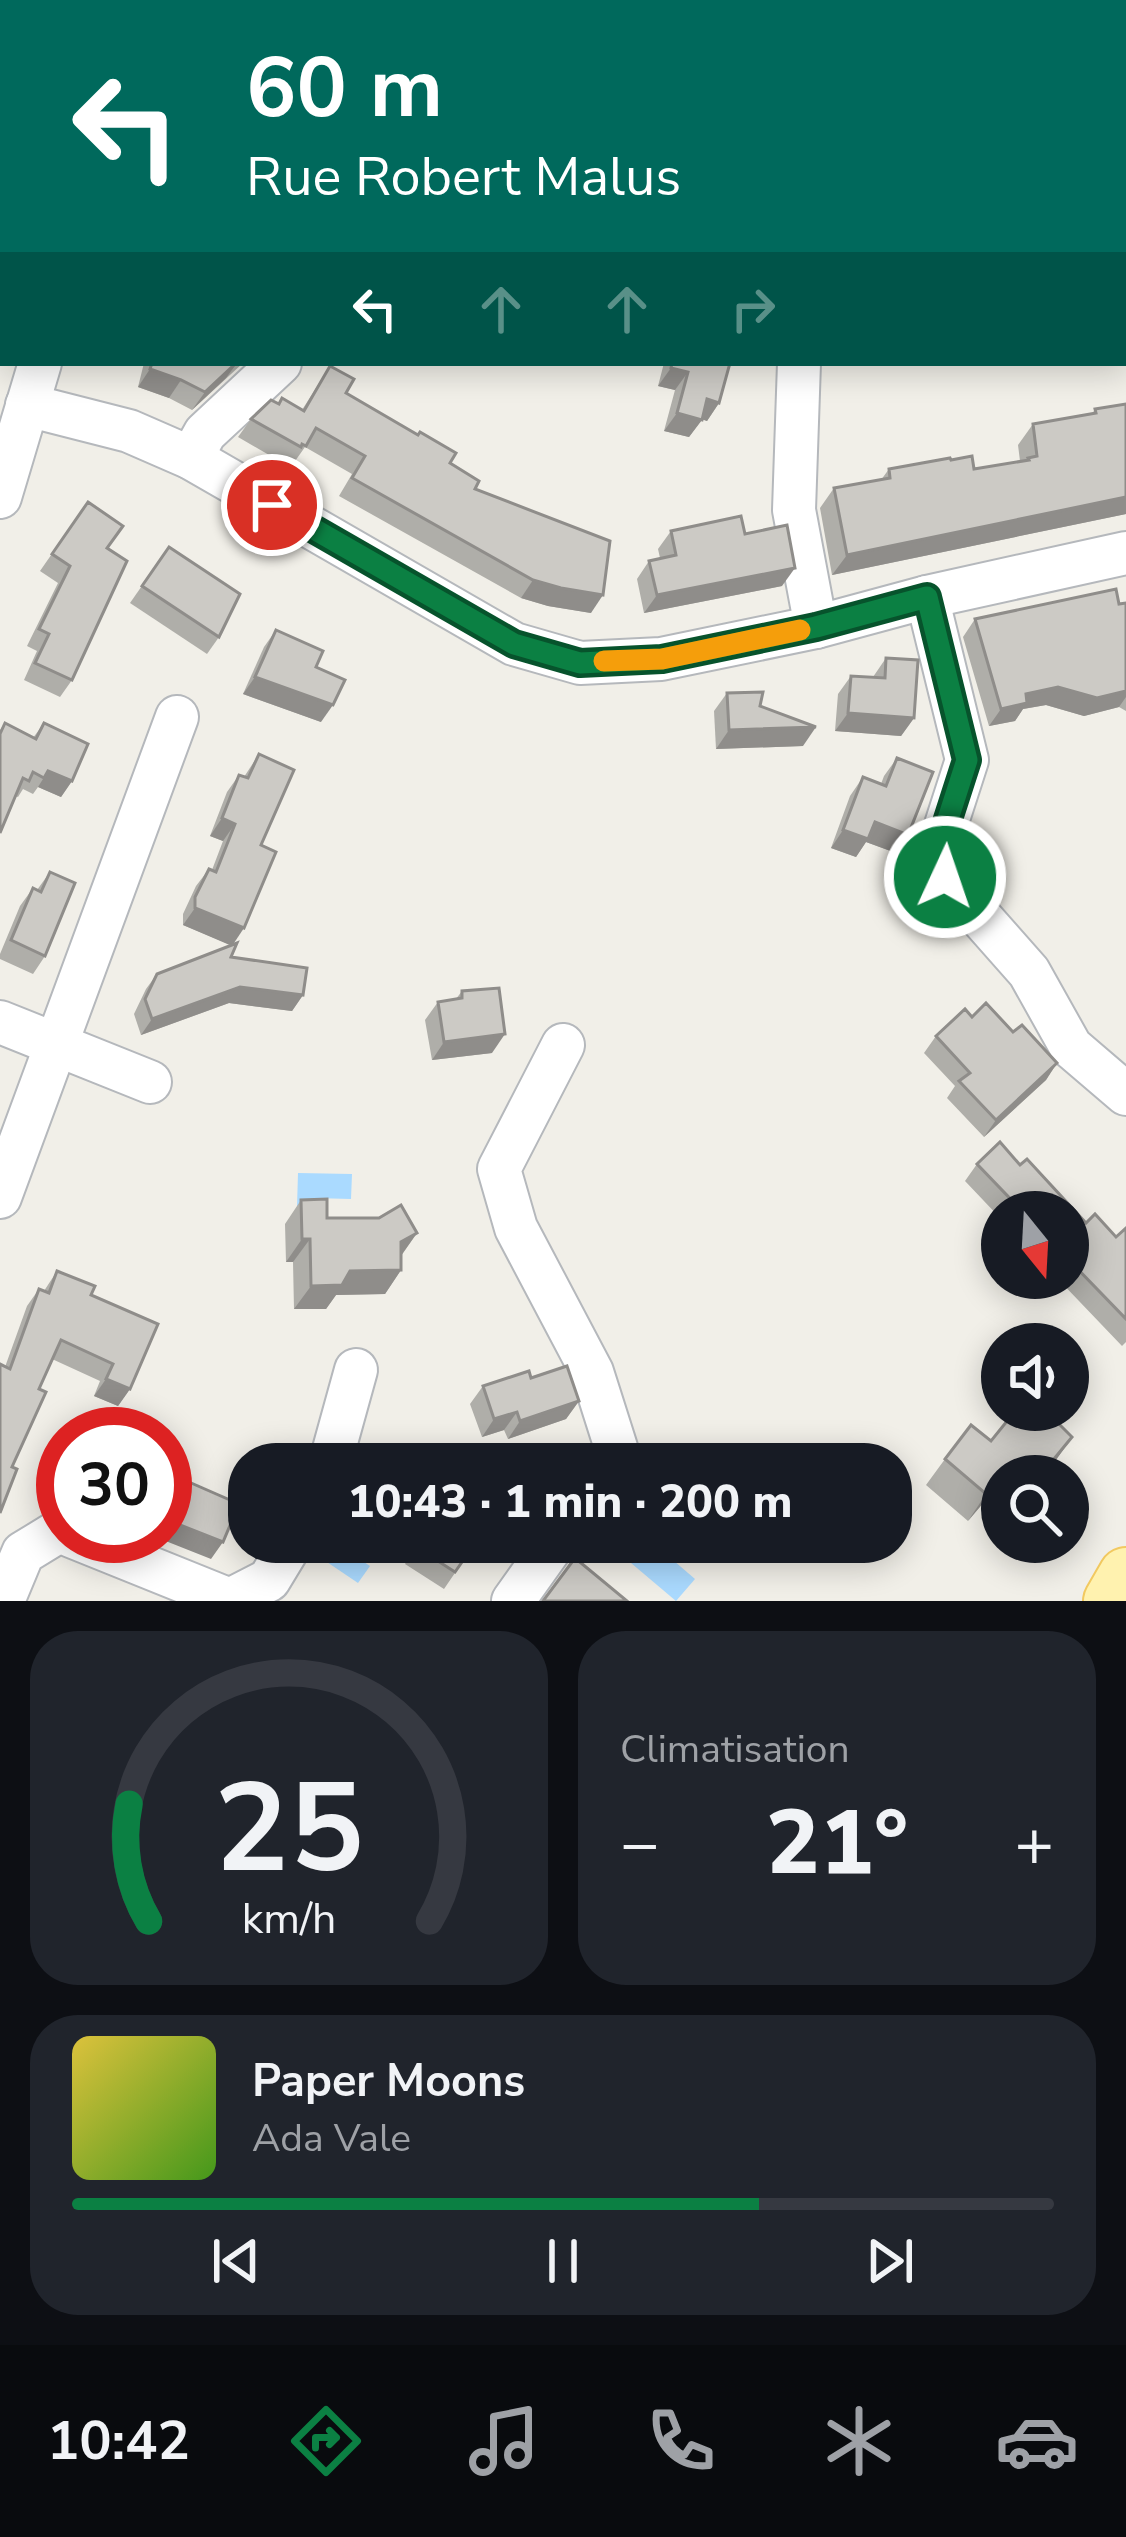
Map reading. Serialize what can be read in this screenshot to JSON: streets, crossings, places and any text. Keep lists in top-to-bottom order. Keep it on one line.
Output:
{"north":"bottom","page":{"turn":["60 m","Rue Robert Malus"],"limit":"30","trip":"10:43 · 1 min · 200 m","tile":"Climatisation","heat":["−","21°","+"],"song":["Paper Moons","Ada Vale"],"tabs":"10:42","gauge":["25","km/h"]}}
